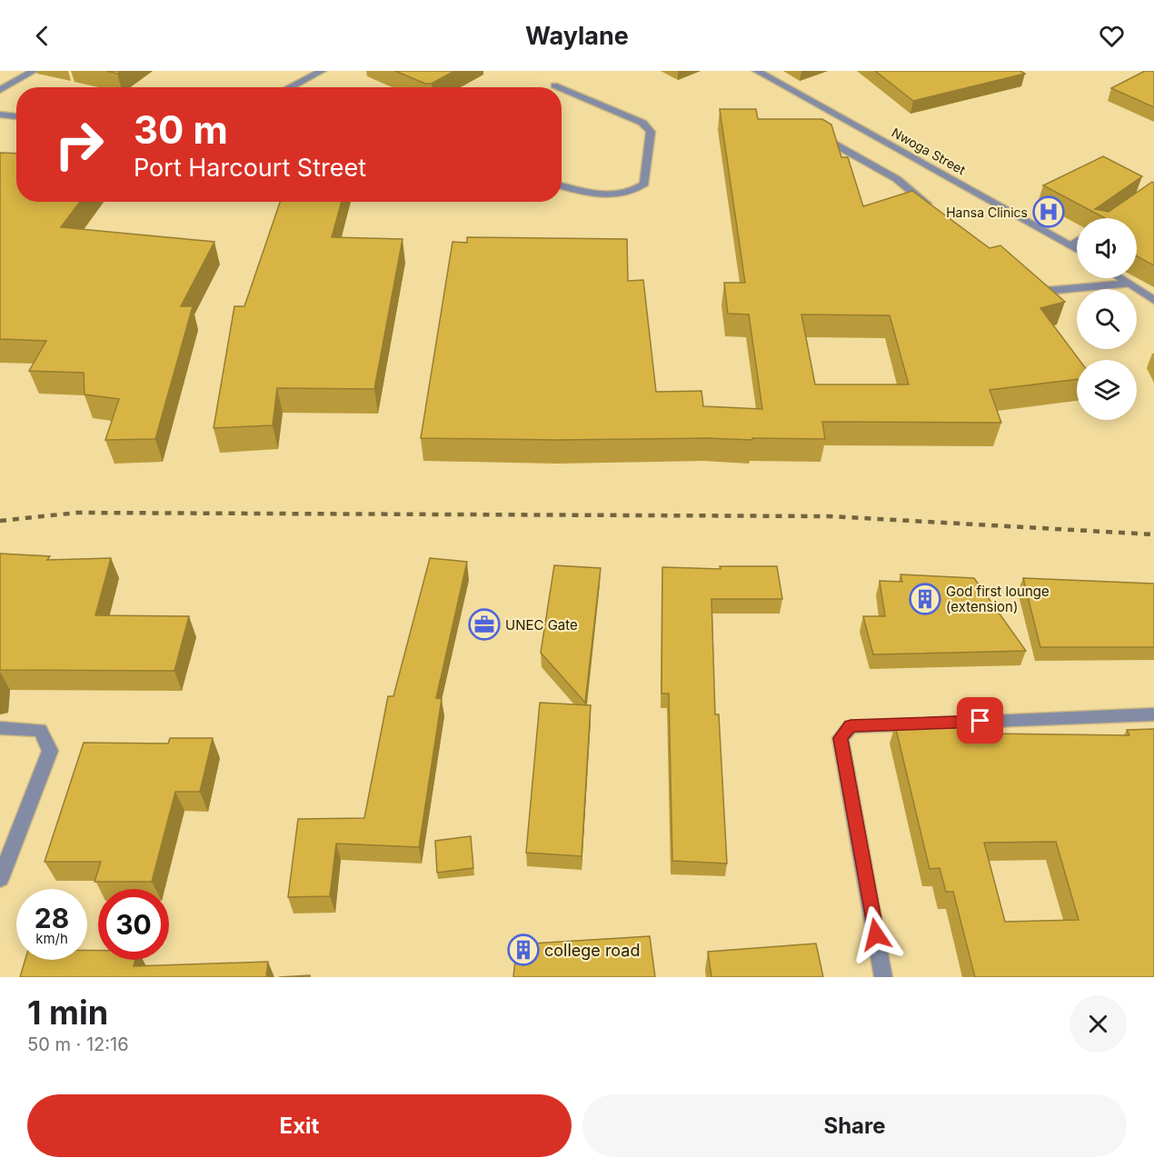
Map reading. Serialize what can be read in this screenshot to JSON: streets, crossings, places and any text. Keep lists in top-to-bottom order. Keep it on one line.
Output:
{"streets":{"street":["Nwoga Street"]},"places":{"hospital":["Hansa Clinics"],"building":["God first lounge (extension)","college road"],"office":["UNEC Gate"]},"page":{"header":"Waylane","turn":["30 m","Port Harcourt Street"],"speed":"28 km/h","limit":"30","heading":["1 min","50 m · 12:16"],"buttons":["Exit","Share"]}}
